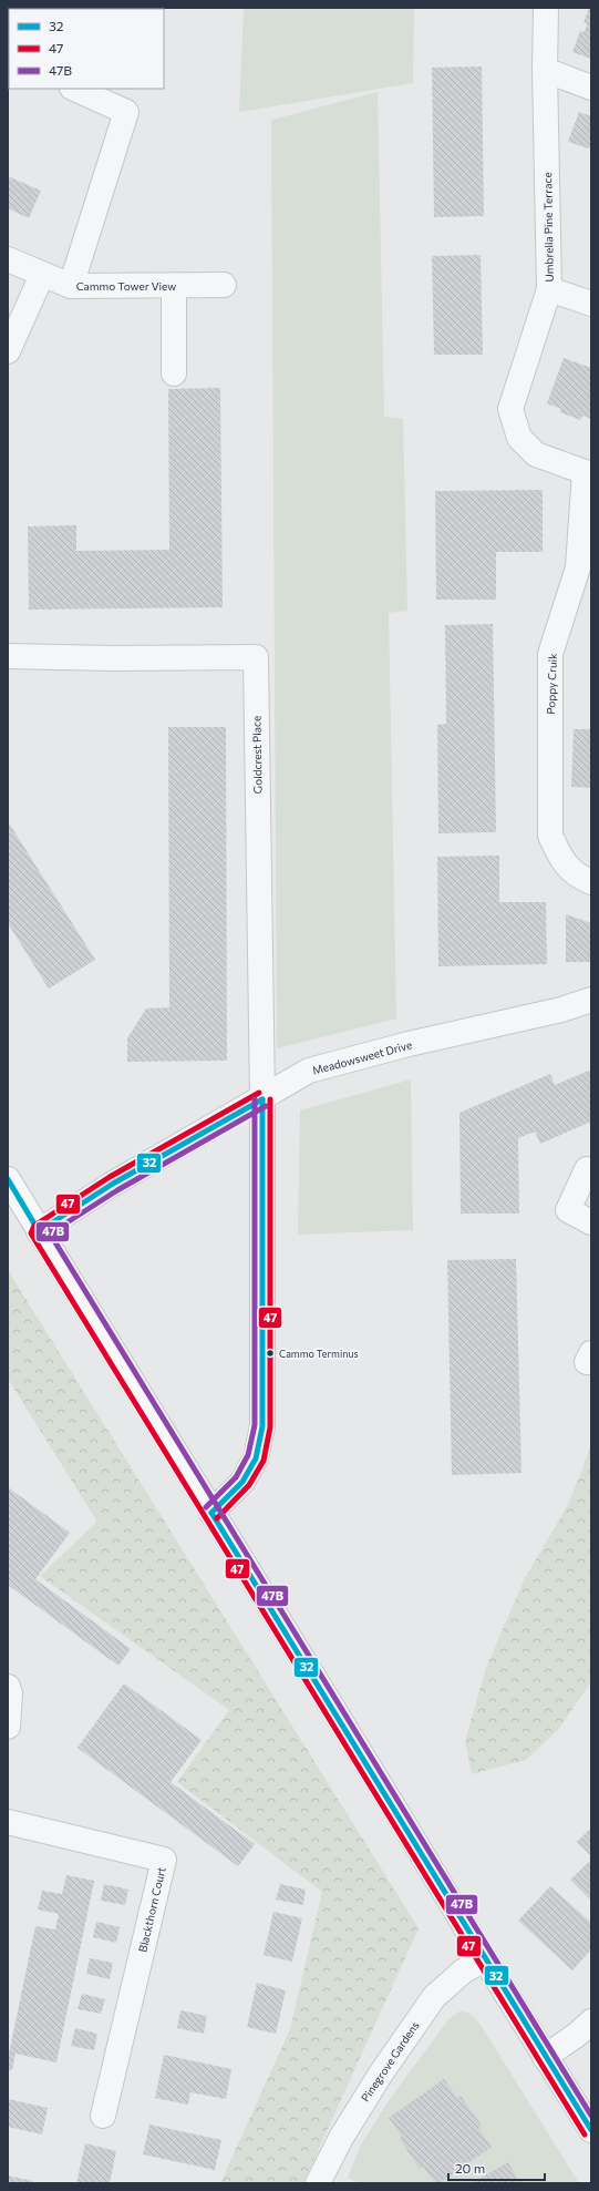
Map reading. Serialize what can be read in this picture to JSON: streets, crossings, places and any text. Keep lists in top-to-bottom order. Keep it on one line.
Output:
{"streets":{"street":["Umbrella Pine Terrace","Cammo Tower View","Poppy Cruik","Goldcrest Place","Meadowsweet Drive","Blackthorn Court","Pinegrove Gardens"]},"crossings":[["Umbrella Pine Terrace","Poppy Cruik"],["Goldcrest Place","Meadowsweet Drive"]],"places":["Cammo Terminus"],"lines":["transit line 47","transit line 32","transit line 47B"],"legend":["32","47","47B"],"scale_bar":"20 m"}
